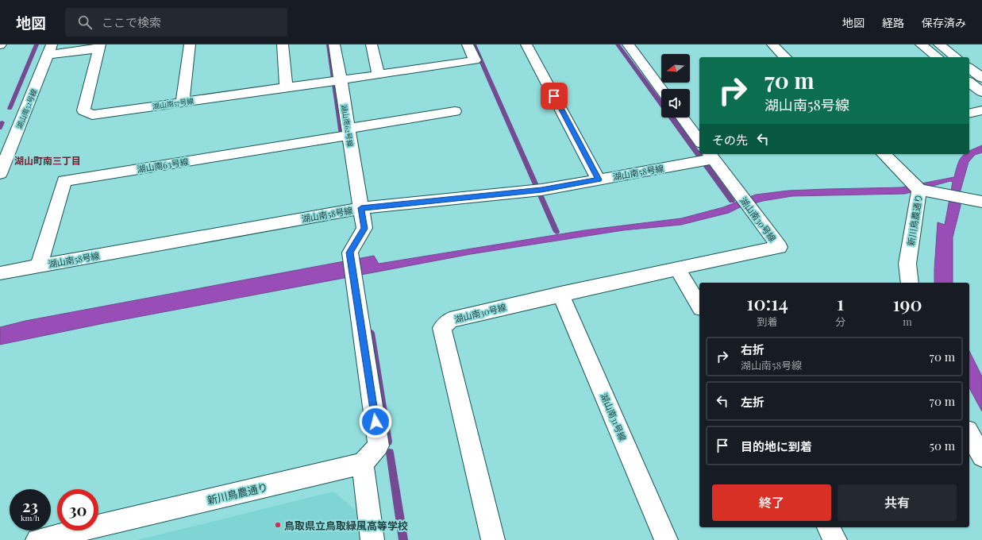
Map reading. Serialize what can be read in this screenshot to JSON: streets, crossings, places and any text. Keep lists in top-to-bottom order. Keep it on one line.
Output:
{"streets":{"street":["湖山南57号線","湖山南52号線","湖山南62号線","湖山南63号線","湖山南58号線","湖山南30号線","新川鳥農通り","湖山南31号線"]},"crossings":[["湖山南57号線","湖山南52号線"],["湖山南57号線","湖山南62号線"],["湖山南62号線","湖山南63号線"],["湖山南62号線","湖山南58号線"],["湖山南62号線","新川鳥農通り"],["湖山南63号線","湖山南58号線"],["湖山南58号線","湖山南30号線"],["湖山南30号線","湖山南31号線"]],"districts":["湖山町南三丁目"],"places":["鳥取県立鳥取緑風高等学校"],"north":"left","page":{"header":"地図","search":"ここで検索","nav":["地図","経路","保存済み"],"turn":["70 m","湖山南58号線"],"then":"その先","eta":["10:14","到着","1","分","190","m"],"list":[{"name":"右折","note":"湖山南58号線","value":"70 m"},{"name":"左折","value":"70 m"},{"name":"目的地に到着","value":"50 m"}],"buttons":["終了","共有"],"speed":"23 km/h","limit":"30"}}
